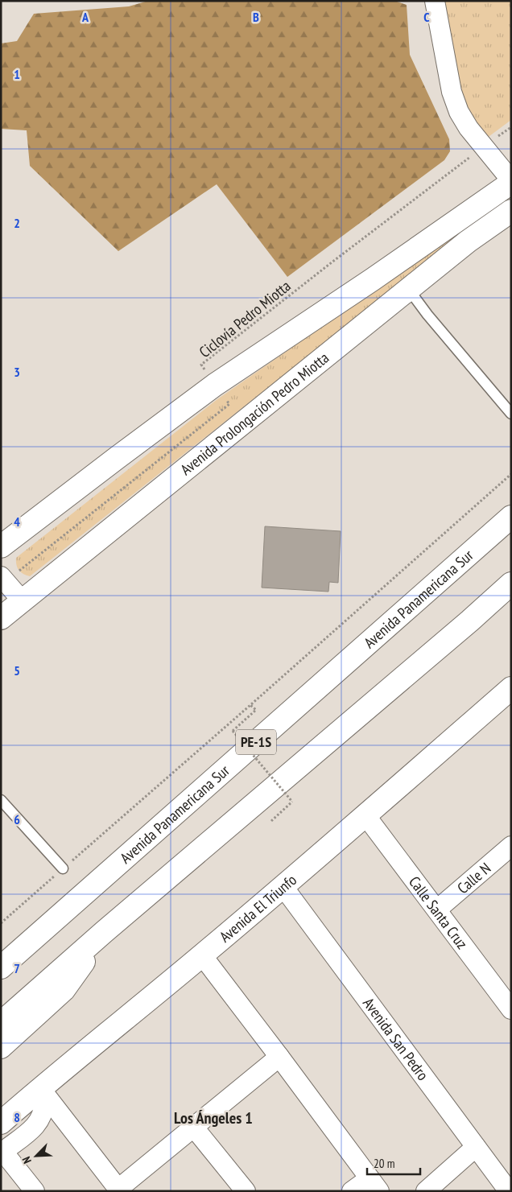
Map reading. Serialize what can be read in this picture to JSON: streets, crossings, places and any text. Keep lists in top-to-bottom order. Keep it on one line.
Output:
{"streets":{"main road":["Avenida Prolongación Pedro Miotta","Avenida Panamericana Sur","PE-1S","Avenida El Triunfo"],"street":["Calle N","Calle Santa Cruz","Avenida San Pedro"],"path":["Ciclovía Pedro Miotta"]},"crossings":[["Calle N","Calle Santa Cruz"],["Avenida El Triunfo","Calle Santa Cruz"],["Avenida El Triunfo","Avenida San Pedro"]],"districts":["Los Ángeles 1"],"scale_bar":"20 m","north":"bottom left","grid":{"columns":["A","B","C"],"rows":["1","2","3","4","5","6","7","8"]}}
